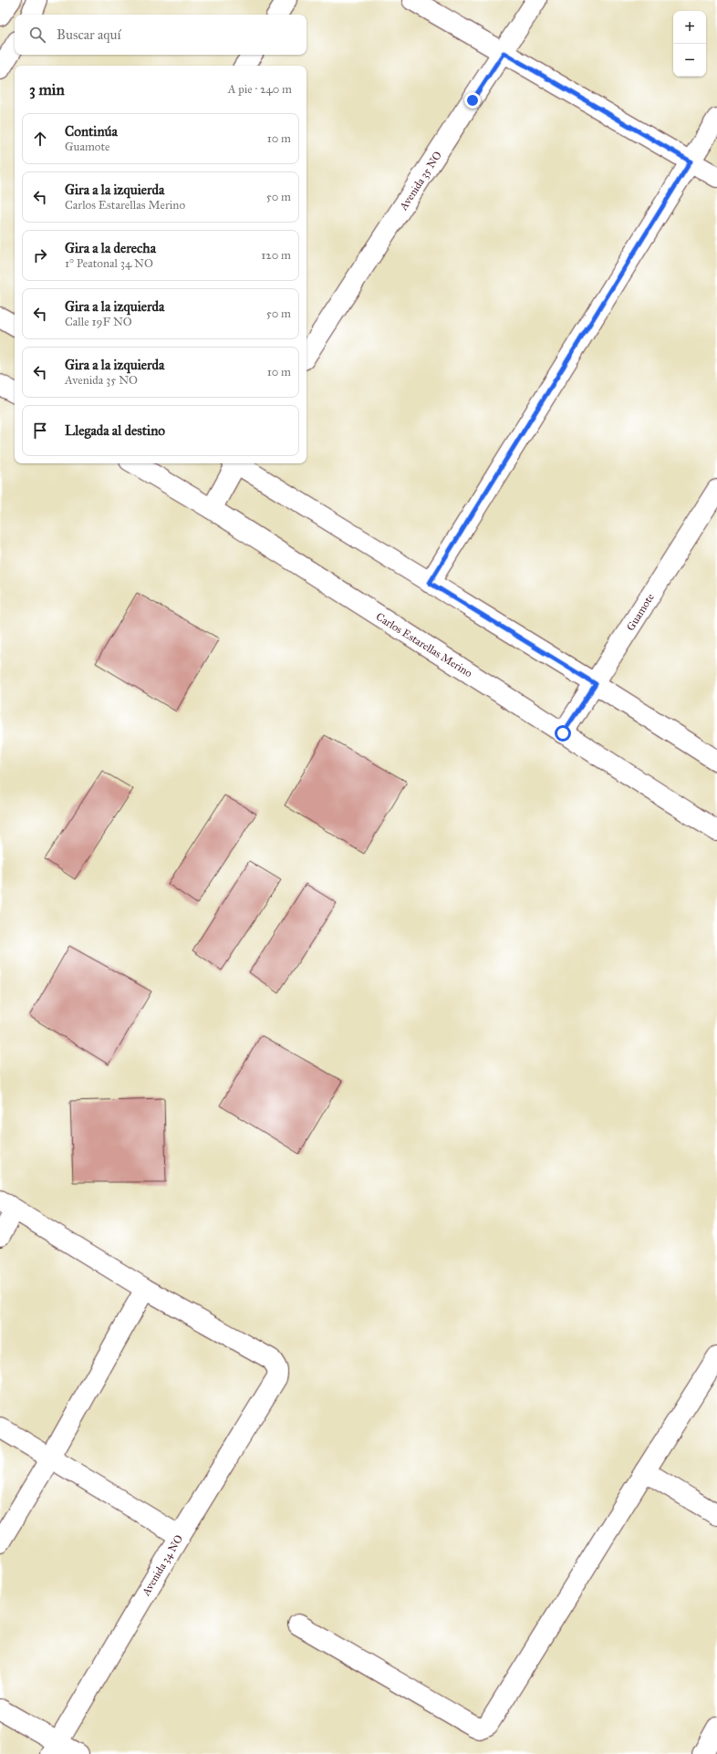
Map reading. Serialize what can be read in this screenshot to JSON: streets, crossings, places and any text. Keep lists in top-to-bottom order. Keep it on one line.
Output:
{"streets":{"street":["Avenida 35 NO","Guamote","Carlos Estarellas Merino","Avenida 34 NO"]},"crossings":[["Guamote","Carlos Estarellas Merino"]],"page":{"map_buttons":["+","−"],"search":"Buscar aquí","heading":["3 min","A pie · 240 m"],"list":[["Continúa","Guamote","10 m"],["Gira a la izquierda","Carlos Estarellas Merino","50 m"],["Gira a la derecha","1° Peatonal 34 NO","120 m"],["Gira a la izquierda","Calle 19F NO","50 m"],["Gira a la izquierda","Avenida 35 NO","10 m"],"Llegada al destino"]}}
